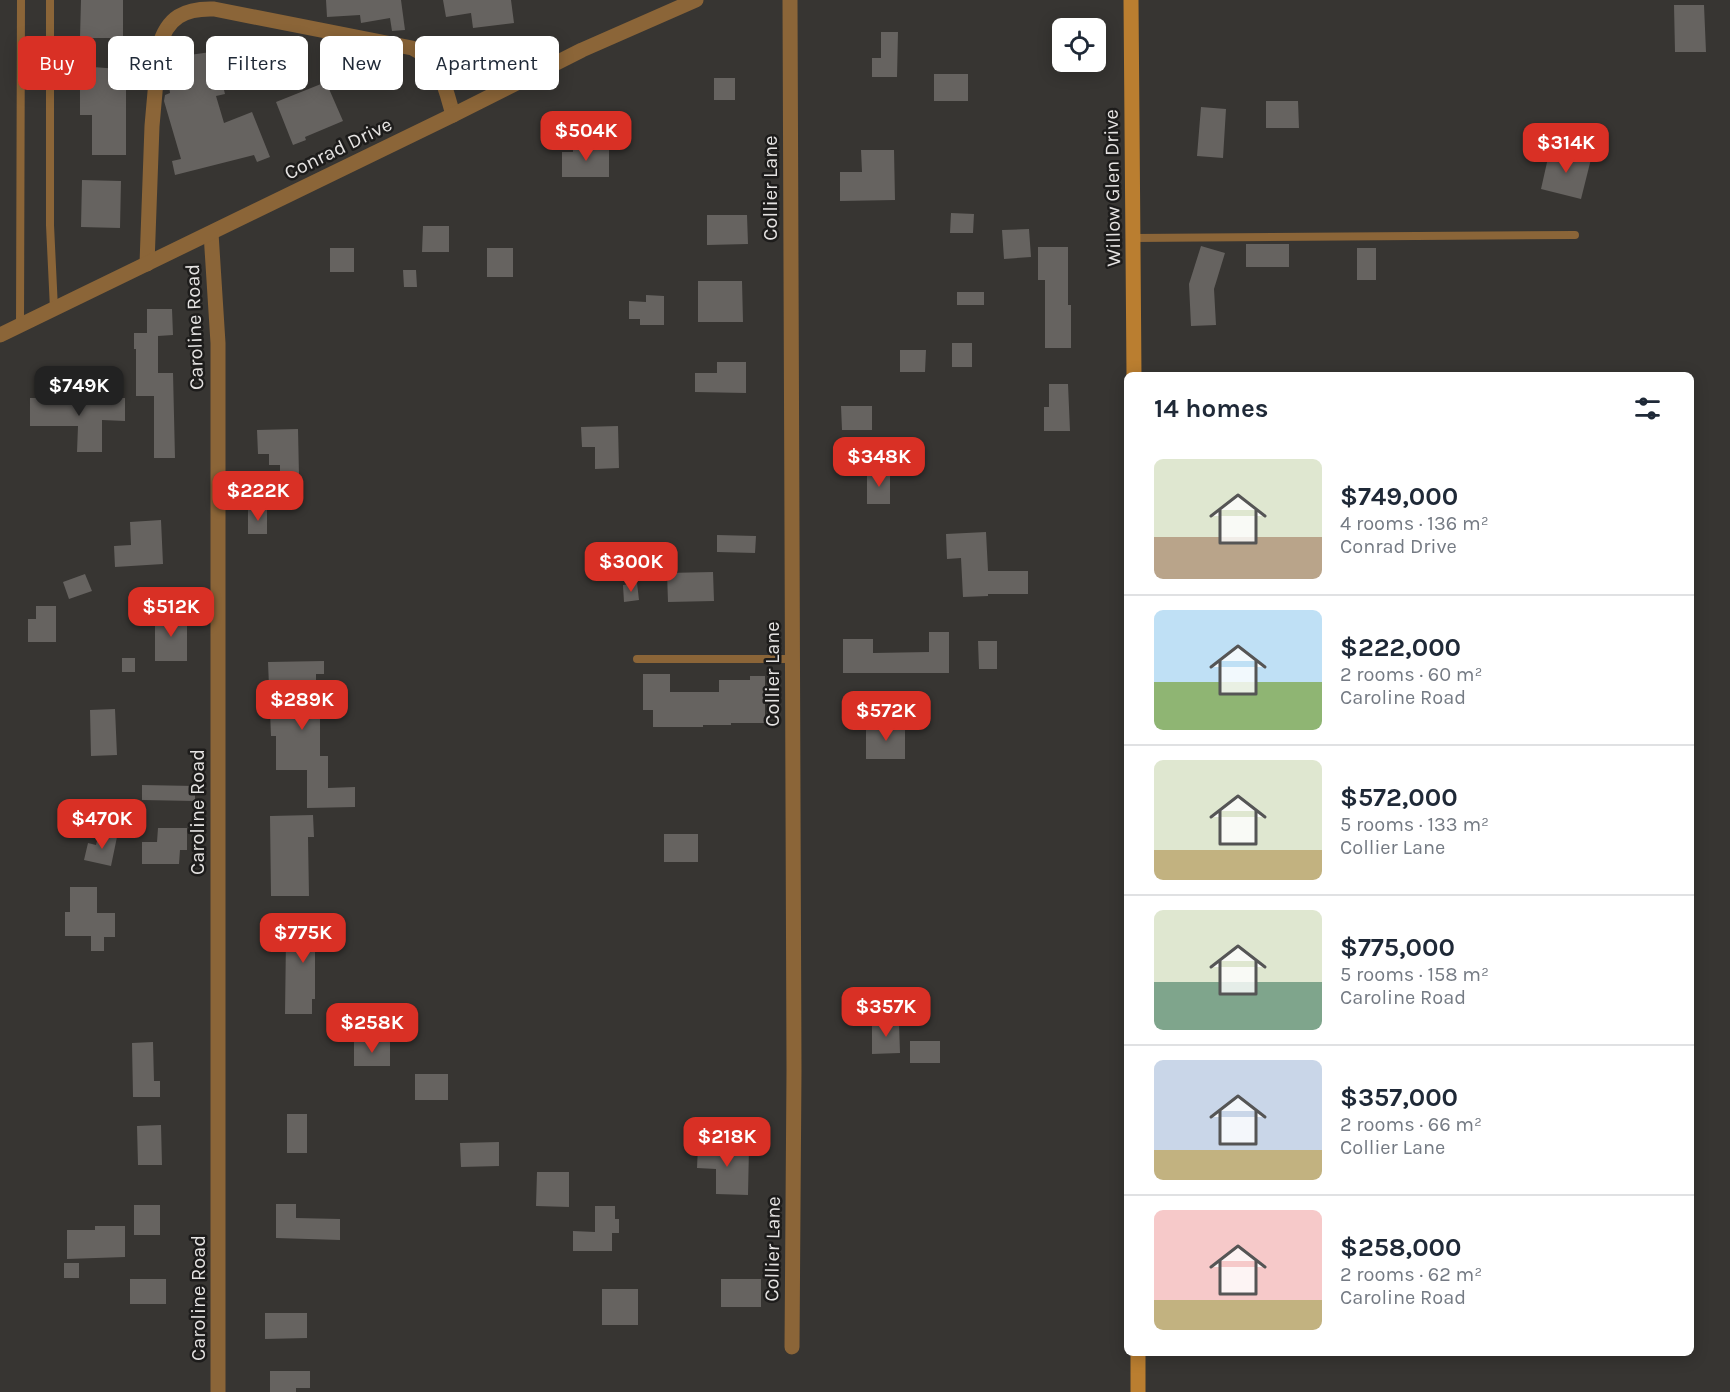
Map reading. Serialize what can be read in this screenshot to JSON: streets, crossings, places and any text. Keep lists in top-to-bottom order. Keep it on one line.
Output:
{"streets":{"main road":["Willow Glen Drive"],"street":["Conrad Drive","Collier Lane","Caroline Road"]},"crossings":[["Conrad Drive","Caroline Road"]],"page":{"chip":["Buy","Rent","Filters","New","Apartment"],"price":["$504K","$314K","$749K","$348K","$222K","$300K","$512K","$289K","$572K","$470K","$775K","$357K","$258K","$218K"],"heading":"14 homes","list":[{"name":"$749,000","note":"4 rooms · 136 m² · Conrad Drive"},{"name":"$222,000","note":"2 rooms · 60 m² · Caroline Road"},{"name":"$572,000","note":"5 rooms · 133 m² · Collier Lane"},{"name":"$775,000","note":"5 rooms · 158 m² · Caroline Road"},{"name":"$357,000","note":"2 rooms · 66 m² · Collier Lane"},{"name":"$258,000","note":"2 rooms · 62 m² · Caroline Road"}]}}
